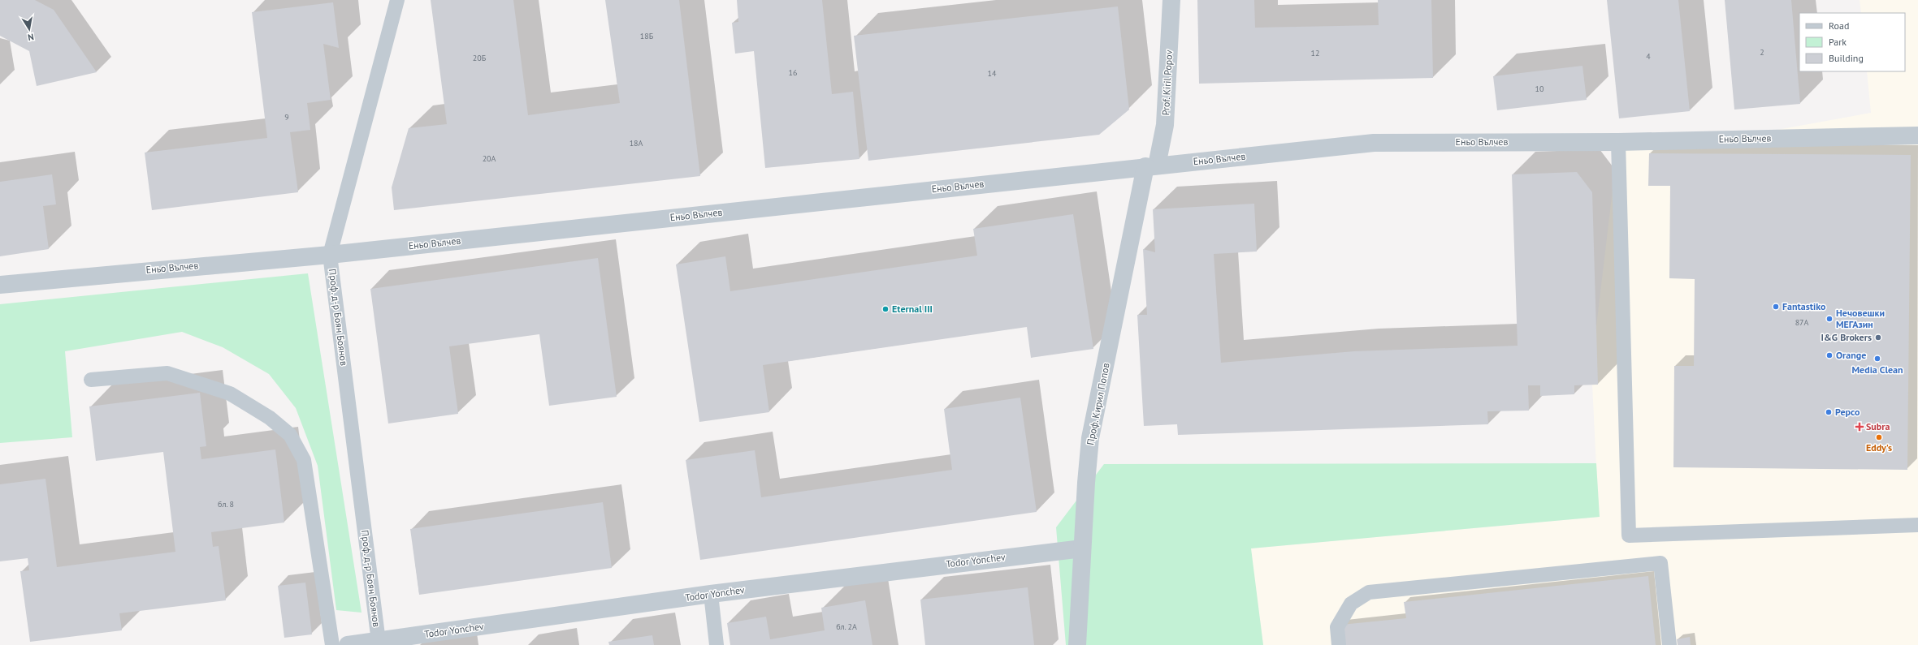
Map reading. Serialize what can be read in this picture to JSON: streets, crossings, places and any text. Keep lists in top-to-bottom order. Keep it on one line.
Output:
{"streets":{"street":["Prof. Kiril Popov","Еньо Вълчев","Проф. Кирил Попов","Todor Yonchev"],"lane":["Проф. д-р Боян Боянов"]},"crossings":[["Prof. Kiril Popov","Еньо Вълчев"],["Prof. Kiril Popov","Проф. Кирил Попов"],["Еньо Вълчев","Проф. д-р Боян Боянов"],["Еньо Вълчев","Проф. Кирил Попов"],["Проф. д-р Боян Боянов","Todor Yonchev"],["Проф. Кирил Попов","Todor Yonchev"]],"places":{"other":["Fantastiko","Eternal III","Нечовешки МЕГАзин","I&G Brokers","Orange","Media Clean","Pepco","Eddy's"],"health":["Subra"]},"house_numbers":["18Б","2","12","4","20Б","16","14","10","9","18А","20А","87А","бл. 8","бл. 2А"],"legend":["Road","Park","Building"],"north":"bottom"}
